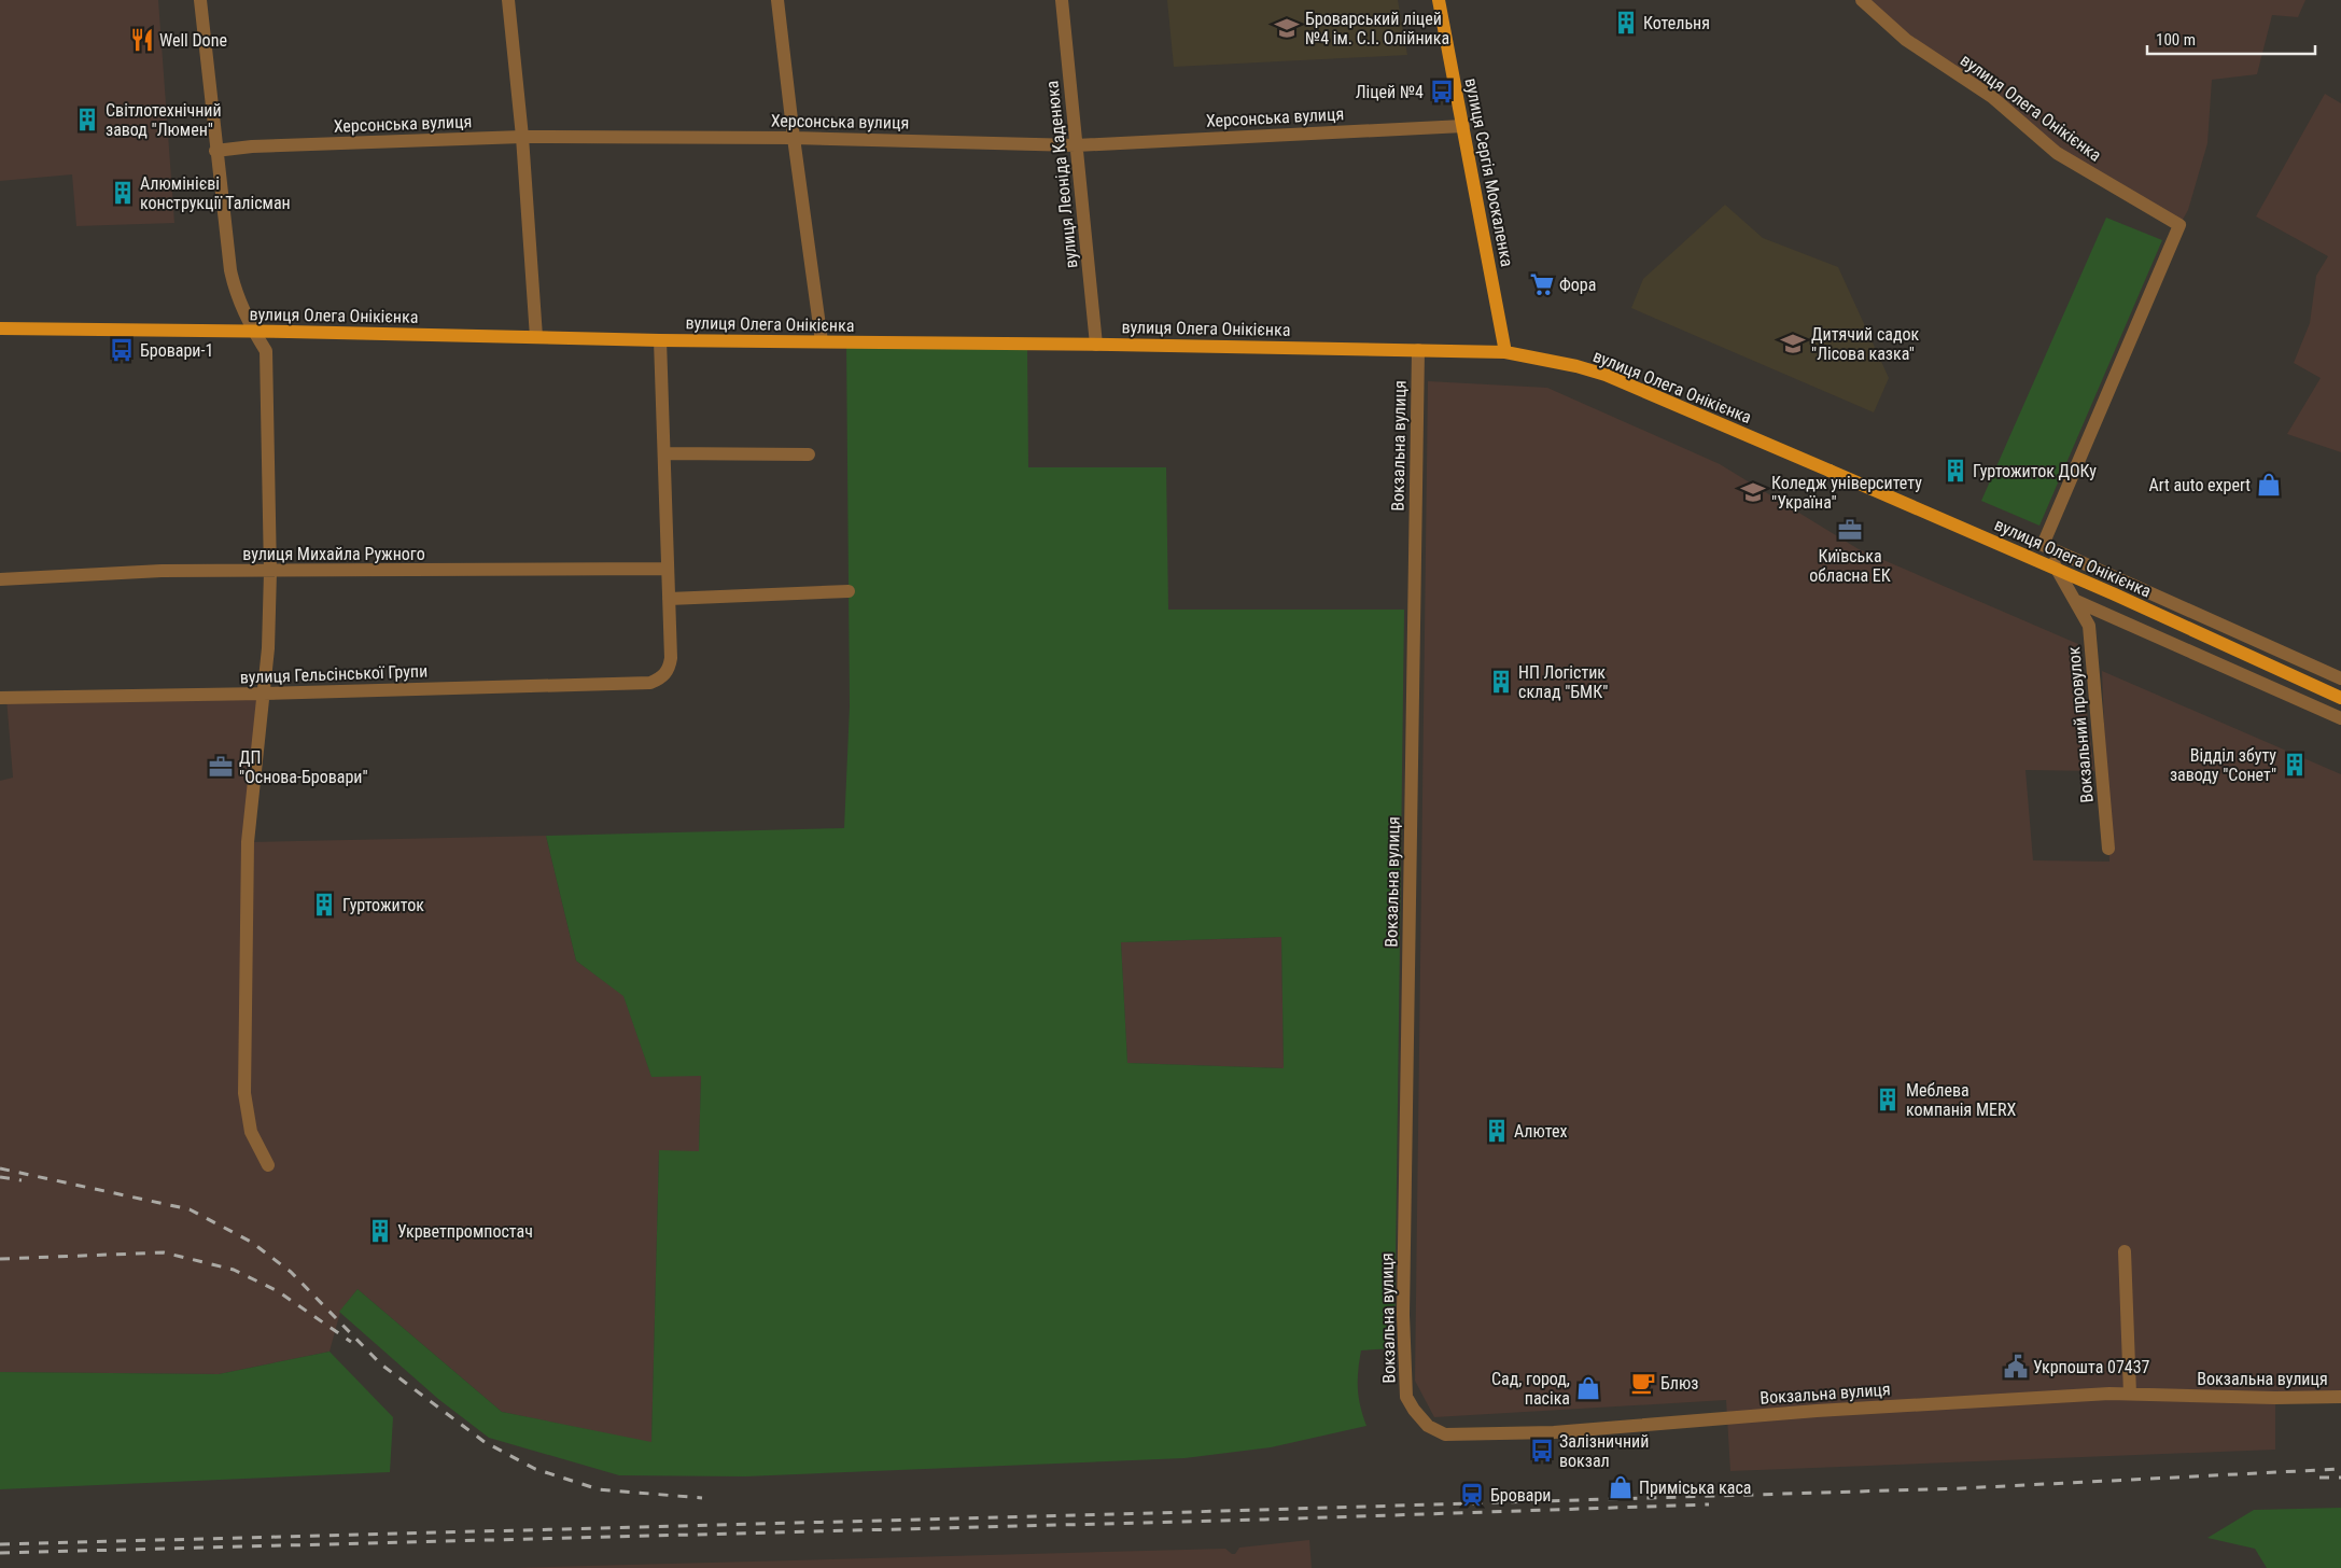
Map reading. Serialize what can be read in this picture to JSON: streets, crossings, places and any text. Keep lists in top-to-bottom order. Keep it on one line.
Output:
{"streets":{"main road":["вулиця Олега Онікієнка","вулиця Сергія Москаленка"],"street":["Херсонська вулиця","вулиця Леоніда Каденюка","Вокзальна вулиця","вулиця Михайла Ружного","вулиця Гельсінської Групи","Вокзальний провулок"]},"crossings":[["вулиця Олега Онікієнка","вулиця Сергія Москаленка"],["вулиця Олега Онікієнка","вулиця Леоніда Каденюка"],["вулиця Олега Онікієнка","Вокзальна вулиця"],["вулиця Олега Онікієнка","Вокзальний провулок"],["Херсонська вулиця","вулиця Сергія Москаленка"],["Херсонська вулиця","вулиця Леоніда Каденюка"]],"places":{"building":["Котельня","Світлотехнічний завод \"Люмен\"","Алюмінієві конструкції Талісман","Гуртожиток ДОКу","НП Логістик склад \"БМК\"","Відділ збуту заводу \"Сонет\"","Гуртожиток","Меблева компанія MERX","Алютех","Укрветпромпостач"],"school or university":["Броварський ліцей №4 ім. С.І. Олійника","Дитячий садок \"Лісова казка\"","Коледж університету \"Україна\""],"restaurant":["Well Done"],"bus stop":["Ліцей №4","Бровари-1","Залізничний вокзал"],"supermarket":["Фора"],"shop":["Art auto expert","Сад, город, пасіка","Приміська каса"],"office":["Київська обласна ЕК","ДП \"Основа-Бровари\""],"public building":["Укрпошта 07437"],"cafe":["Блюз"],"station":["Бровари"]},"scale_bar":"100 m"}
